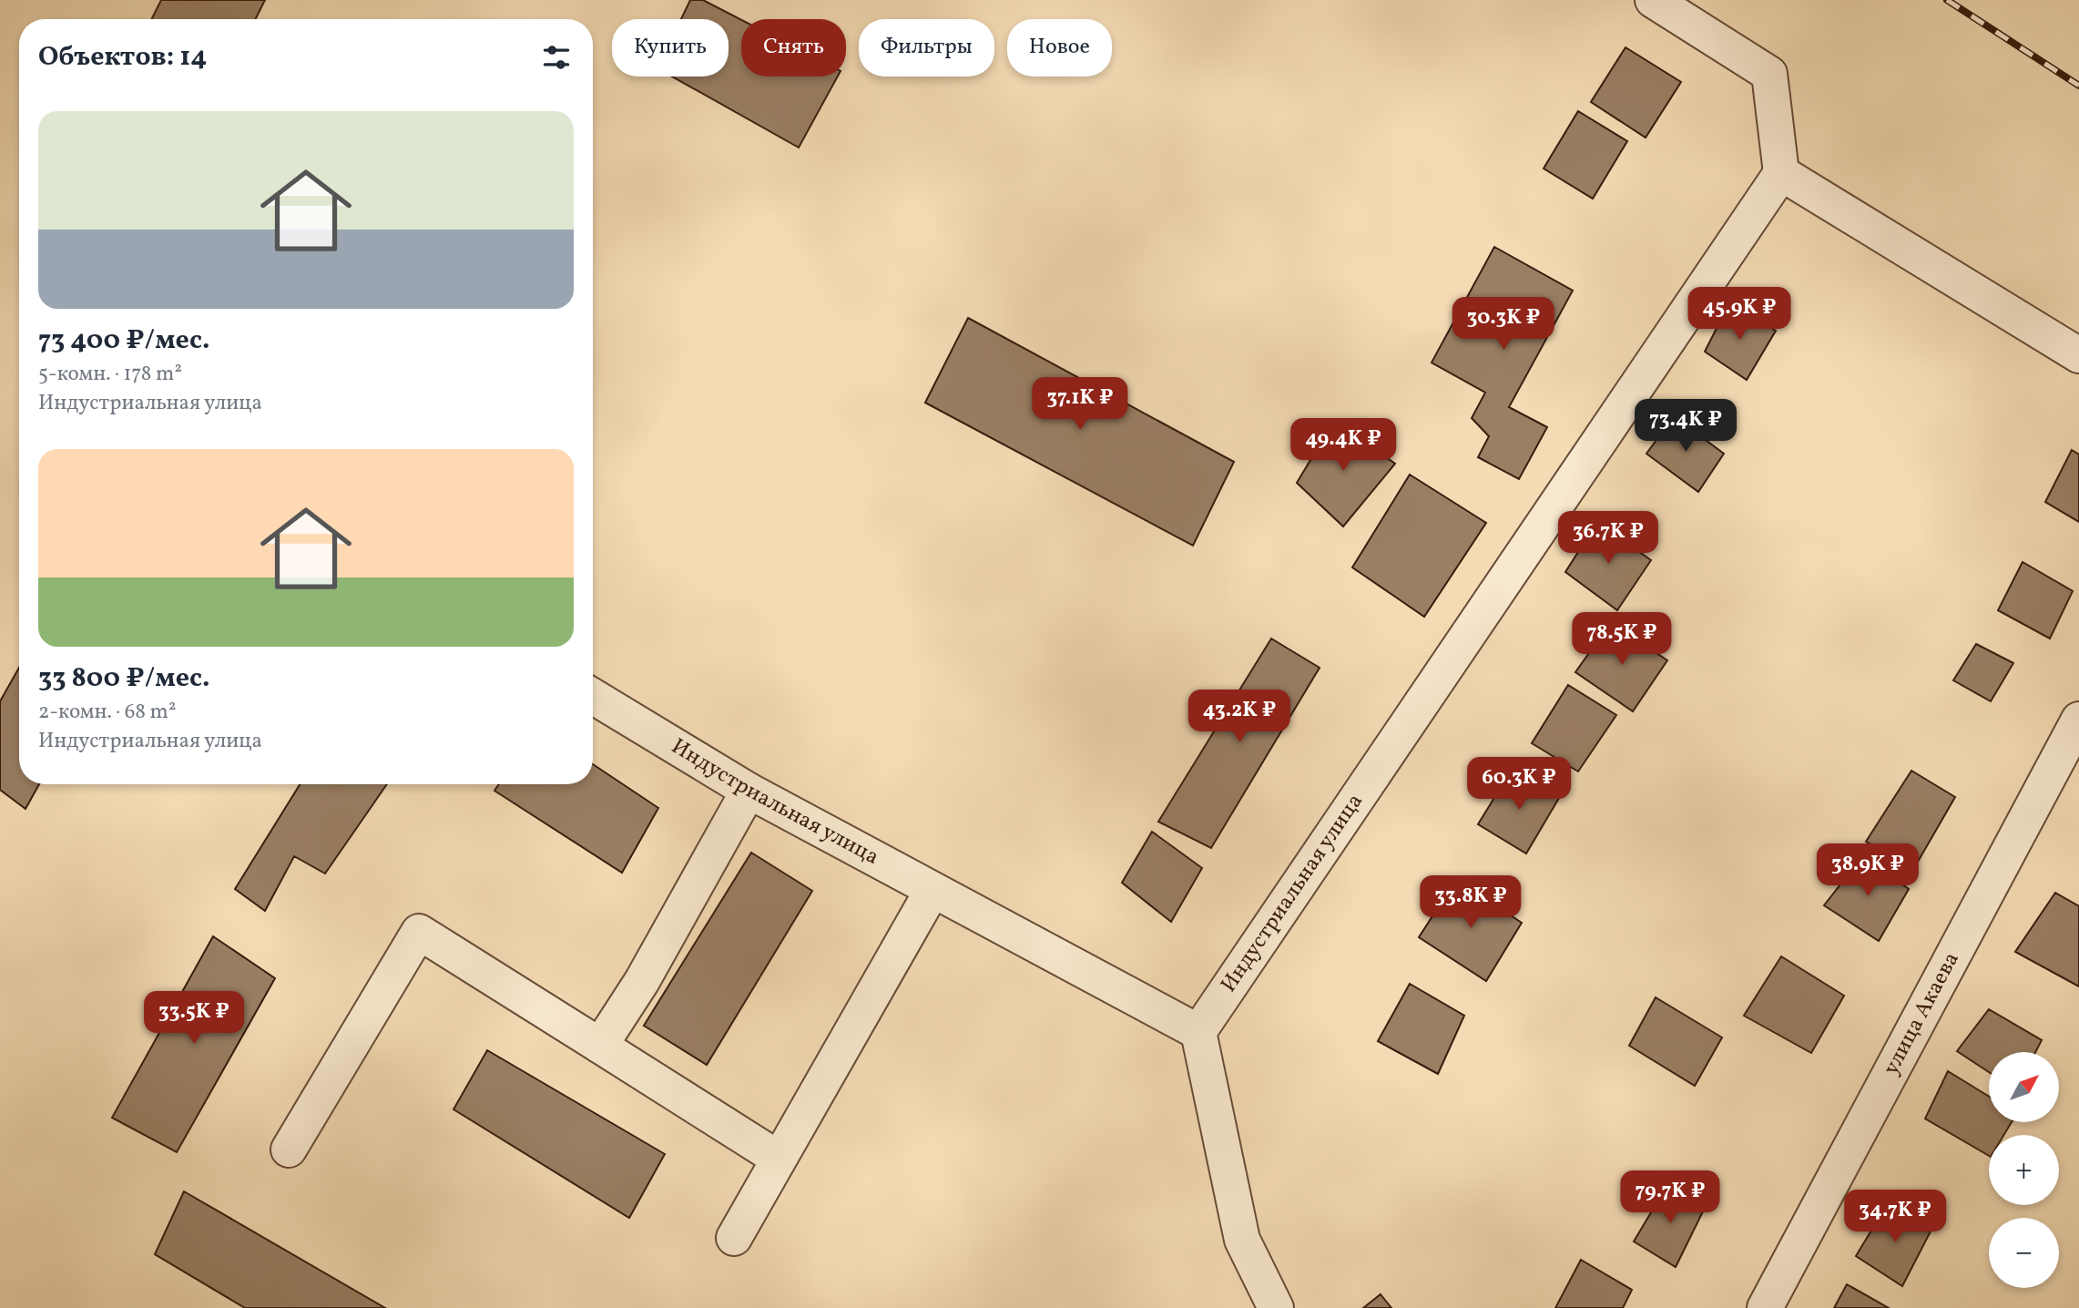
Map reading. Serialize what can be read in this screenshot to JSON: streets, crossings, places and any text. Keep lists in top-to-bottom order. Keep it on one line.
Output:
{"streets":{"street":["Индустриальная улица","улица Акаева"]},"north":"top right","page":{"chip":["Купить","Снять","Фильтры","Новое"],"heading":"Объектов: 14","list":[{"name":"73 400 ₽/мес.","note":"5-комн. · 178 m² · Индустриальная улица"},{"name":"33 800 ₽/мес.","note":"2-комн. · 68 m² · Индустриальная улица"}],"price":["45.9K ₽","30.3K ₽","37.1K ₽","73.4K ₽","49.4K ₽","36.7K ₽","78.5K ₽","43.2K ₽","60.3K ₽","38.9K ₽","33.8K ₽","33.5K ₽","79.7K ₽","34.7K ₽"],"map_buttons":["+","−"]}}
